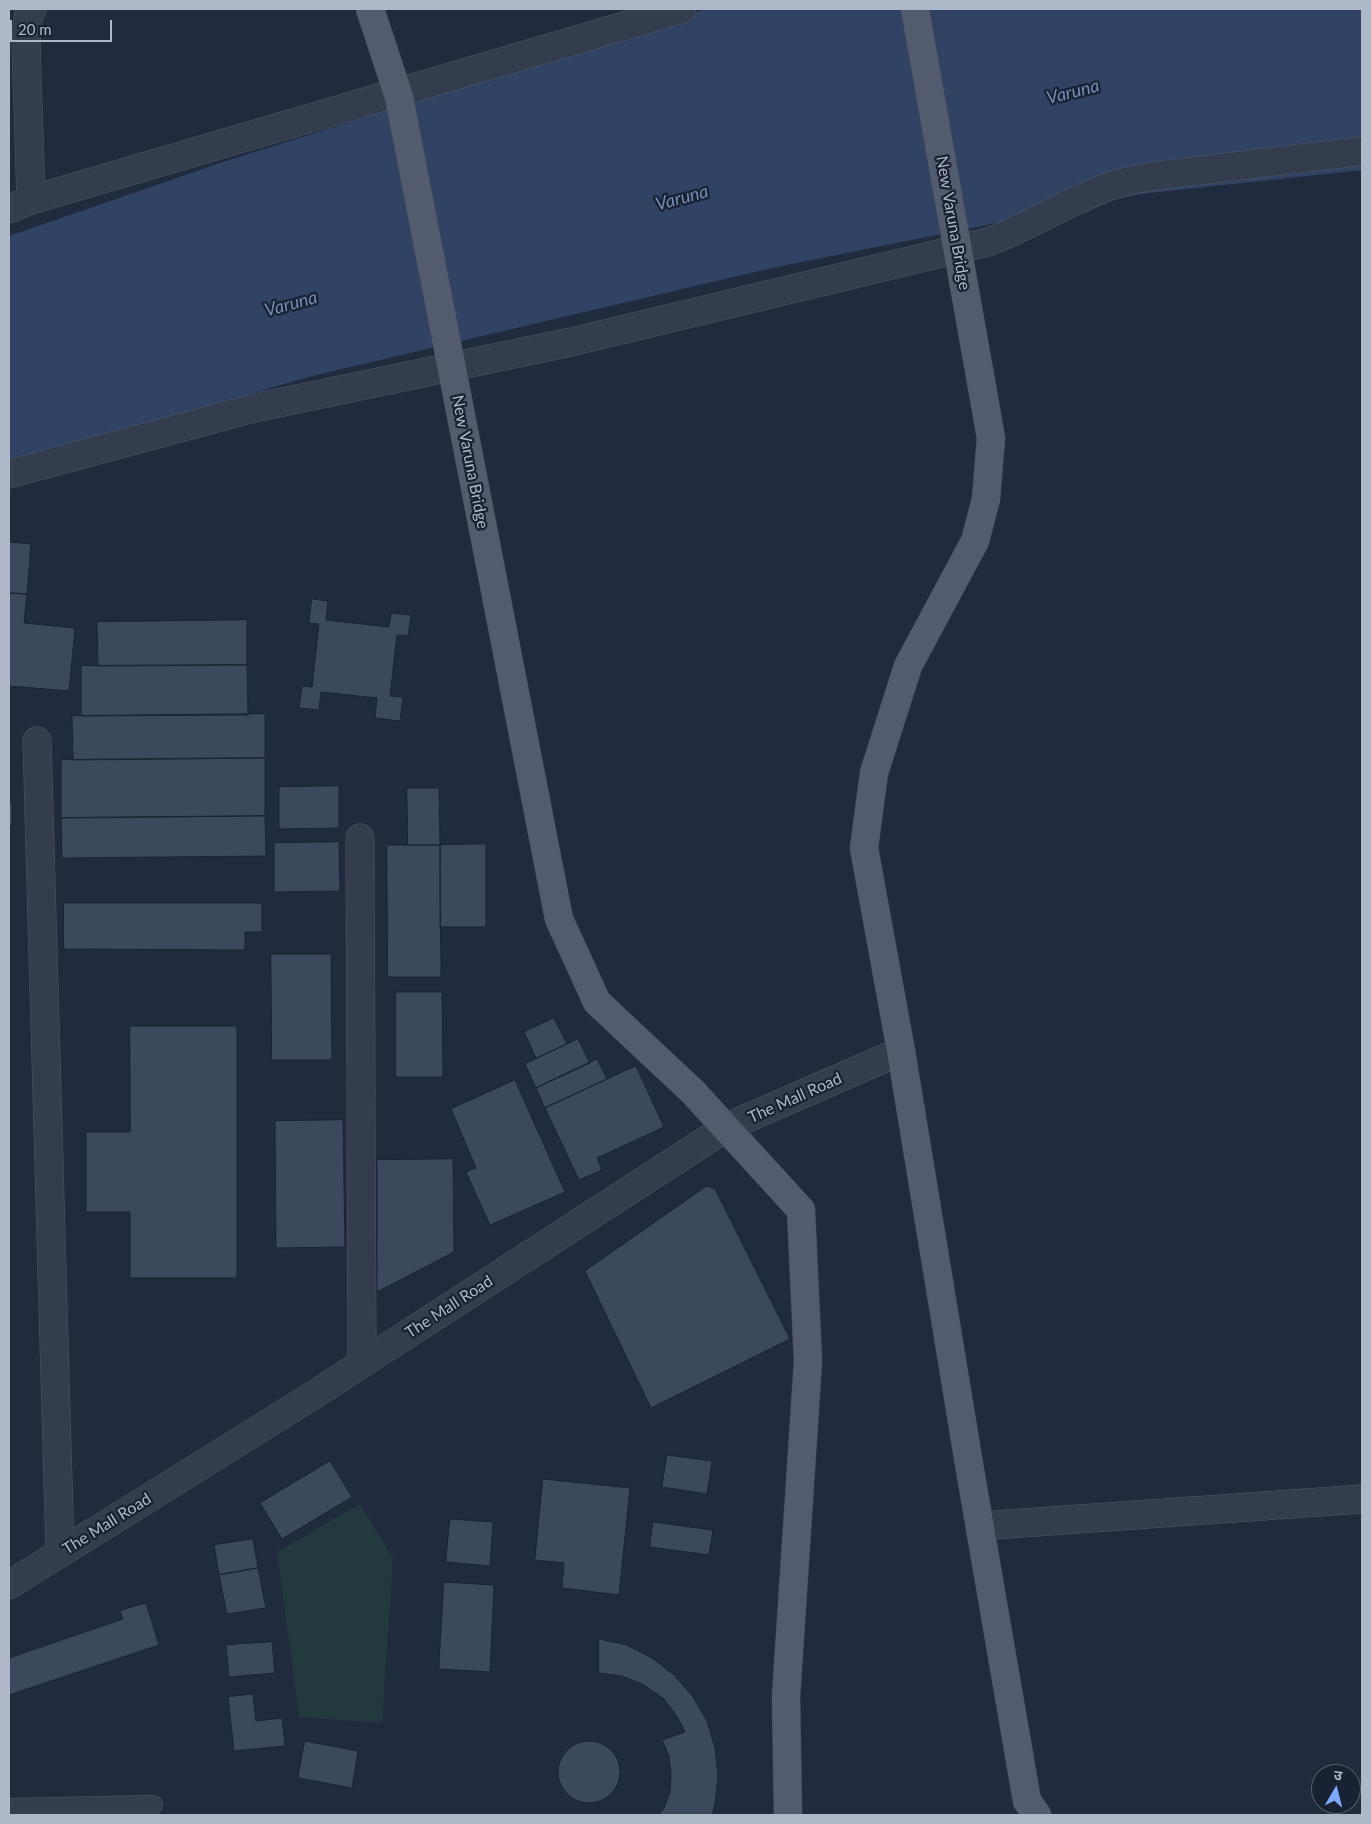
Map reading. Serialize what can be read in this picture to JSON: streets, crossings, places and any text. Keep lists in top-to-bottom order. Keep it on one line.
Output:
{"streets":{"main road":["New Varuna Bridge"],"street":["The Mall Road"]},"crossings":[["New Varuna Bridge","The Mall Road"]],"water":["Varuna"],"scale_bar":"20 m","north":"top"}
